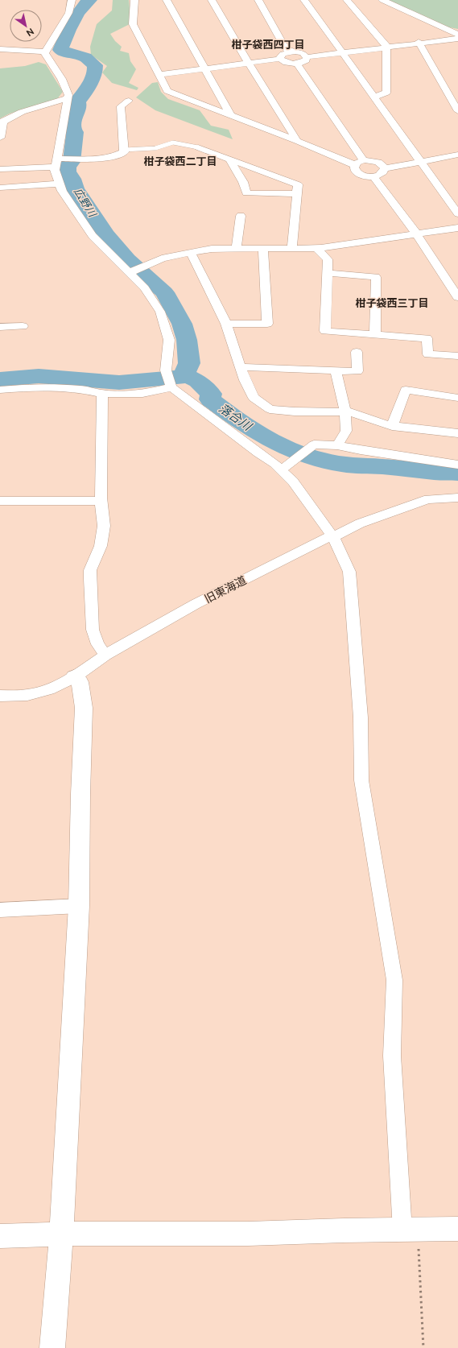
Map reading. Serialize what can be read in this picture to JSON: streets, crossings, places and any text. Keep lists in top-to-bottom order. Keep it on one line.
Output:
{"streets":{"street":["旧東海道"]},"districts":["柑子袋西四丁目","柑子袋西二丁目","柑子袋西三丁目"],"water":["広野川","落合川"],"north":"bottom right"}
